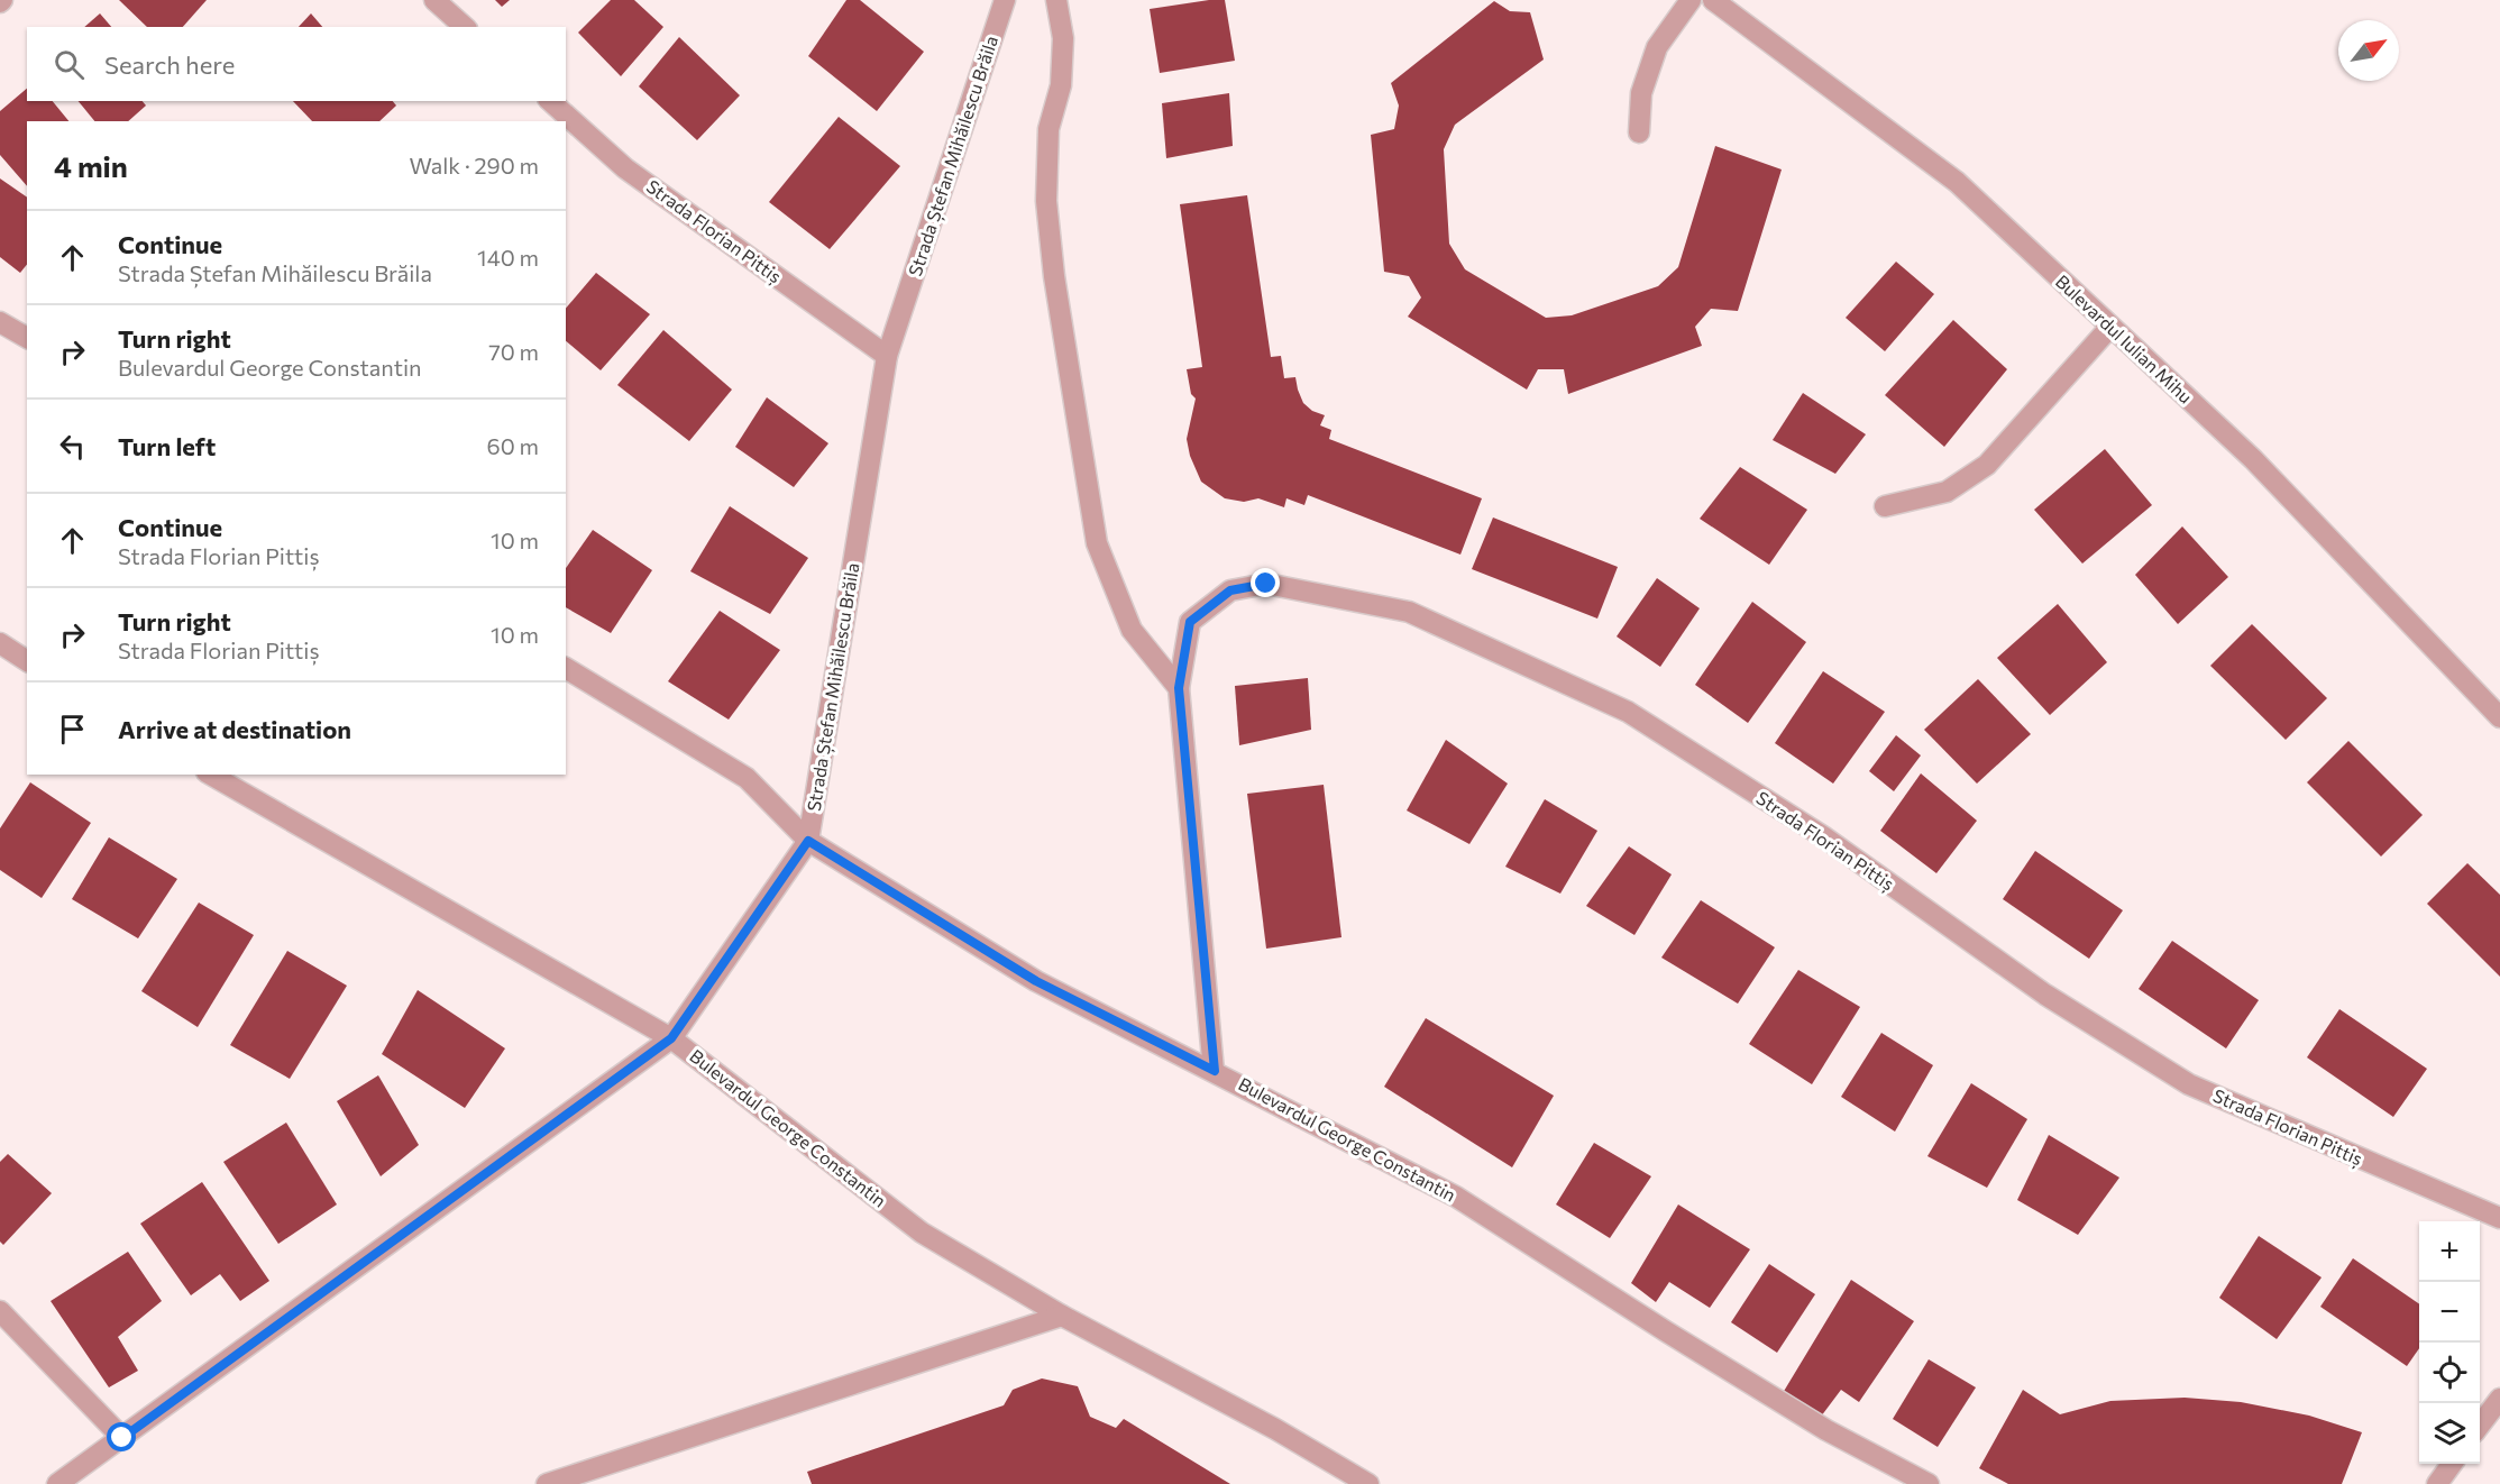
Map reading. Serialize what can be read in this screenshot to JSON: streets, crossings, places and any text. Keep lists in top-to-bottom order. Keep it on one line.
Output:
{"streets":{"street":["Strada Ștefan Mihăilescu Brăila","Strada Florian Pittiș","Bulevardul Iulian Mihu","Bulevardul George Constantin"]},"crossings":[["Strada Ștefan Mihăilescu Brăila","Strada Florian Pittiș"],["Strada Ștefan Mihăilescu Brăila","Bulevardul George Constantin"],["Strada Florian Pittiș","Bulevardul George Constantin"]],"north":"top right","page":{"search":"Search here","heading":["4 min","Walk · 290 m"],"list":[["Continue","Strada Ștefan Mihăilescu Brăila","140 m"],["Turn right","Bulevardul George Constantin","70 m"],["Turn left","60 m"],["Continue","Strada Florian Pittiș","10 m"],["Turn right","Strada Florian Pittiș","10 m"],"Arrive at destination"],"map_buttons":["+","−"]}}
